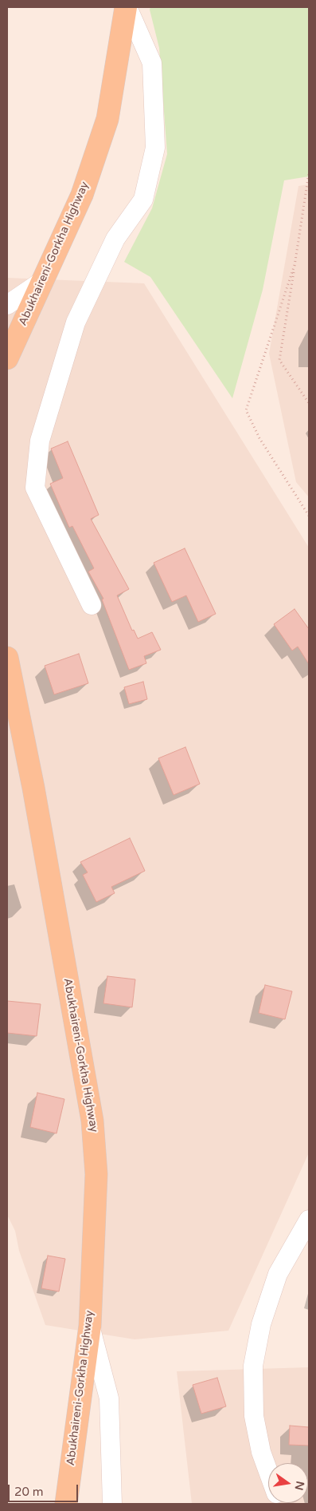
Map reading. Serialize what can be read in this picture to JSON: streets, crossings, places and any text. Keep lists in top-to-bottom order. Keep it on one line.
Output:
{"streets":{"main road":["Abukhaireni-Gorkha Highway"]},"scale_bar":"20 m","north":"right"}
